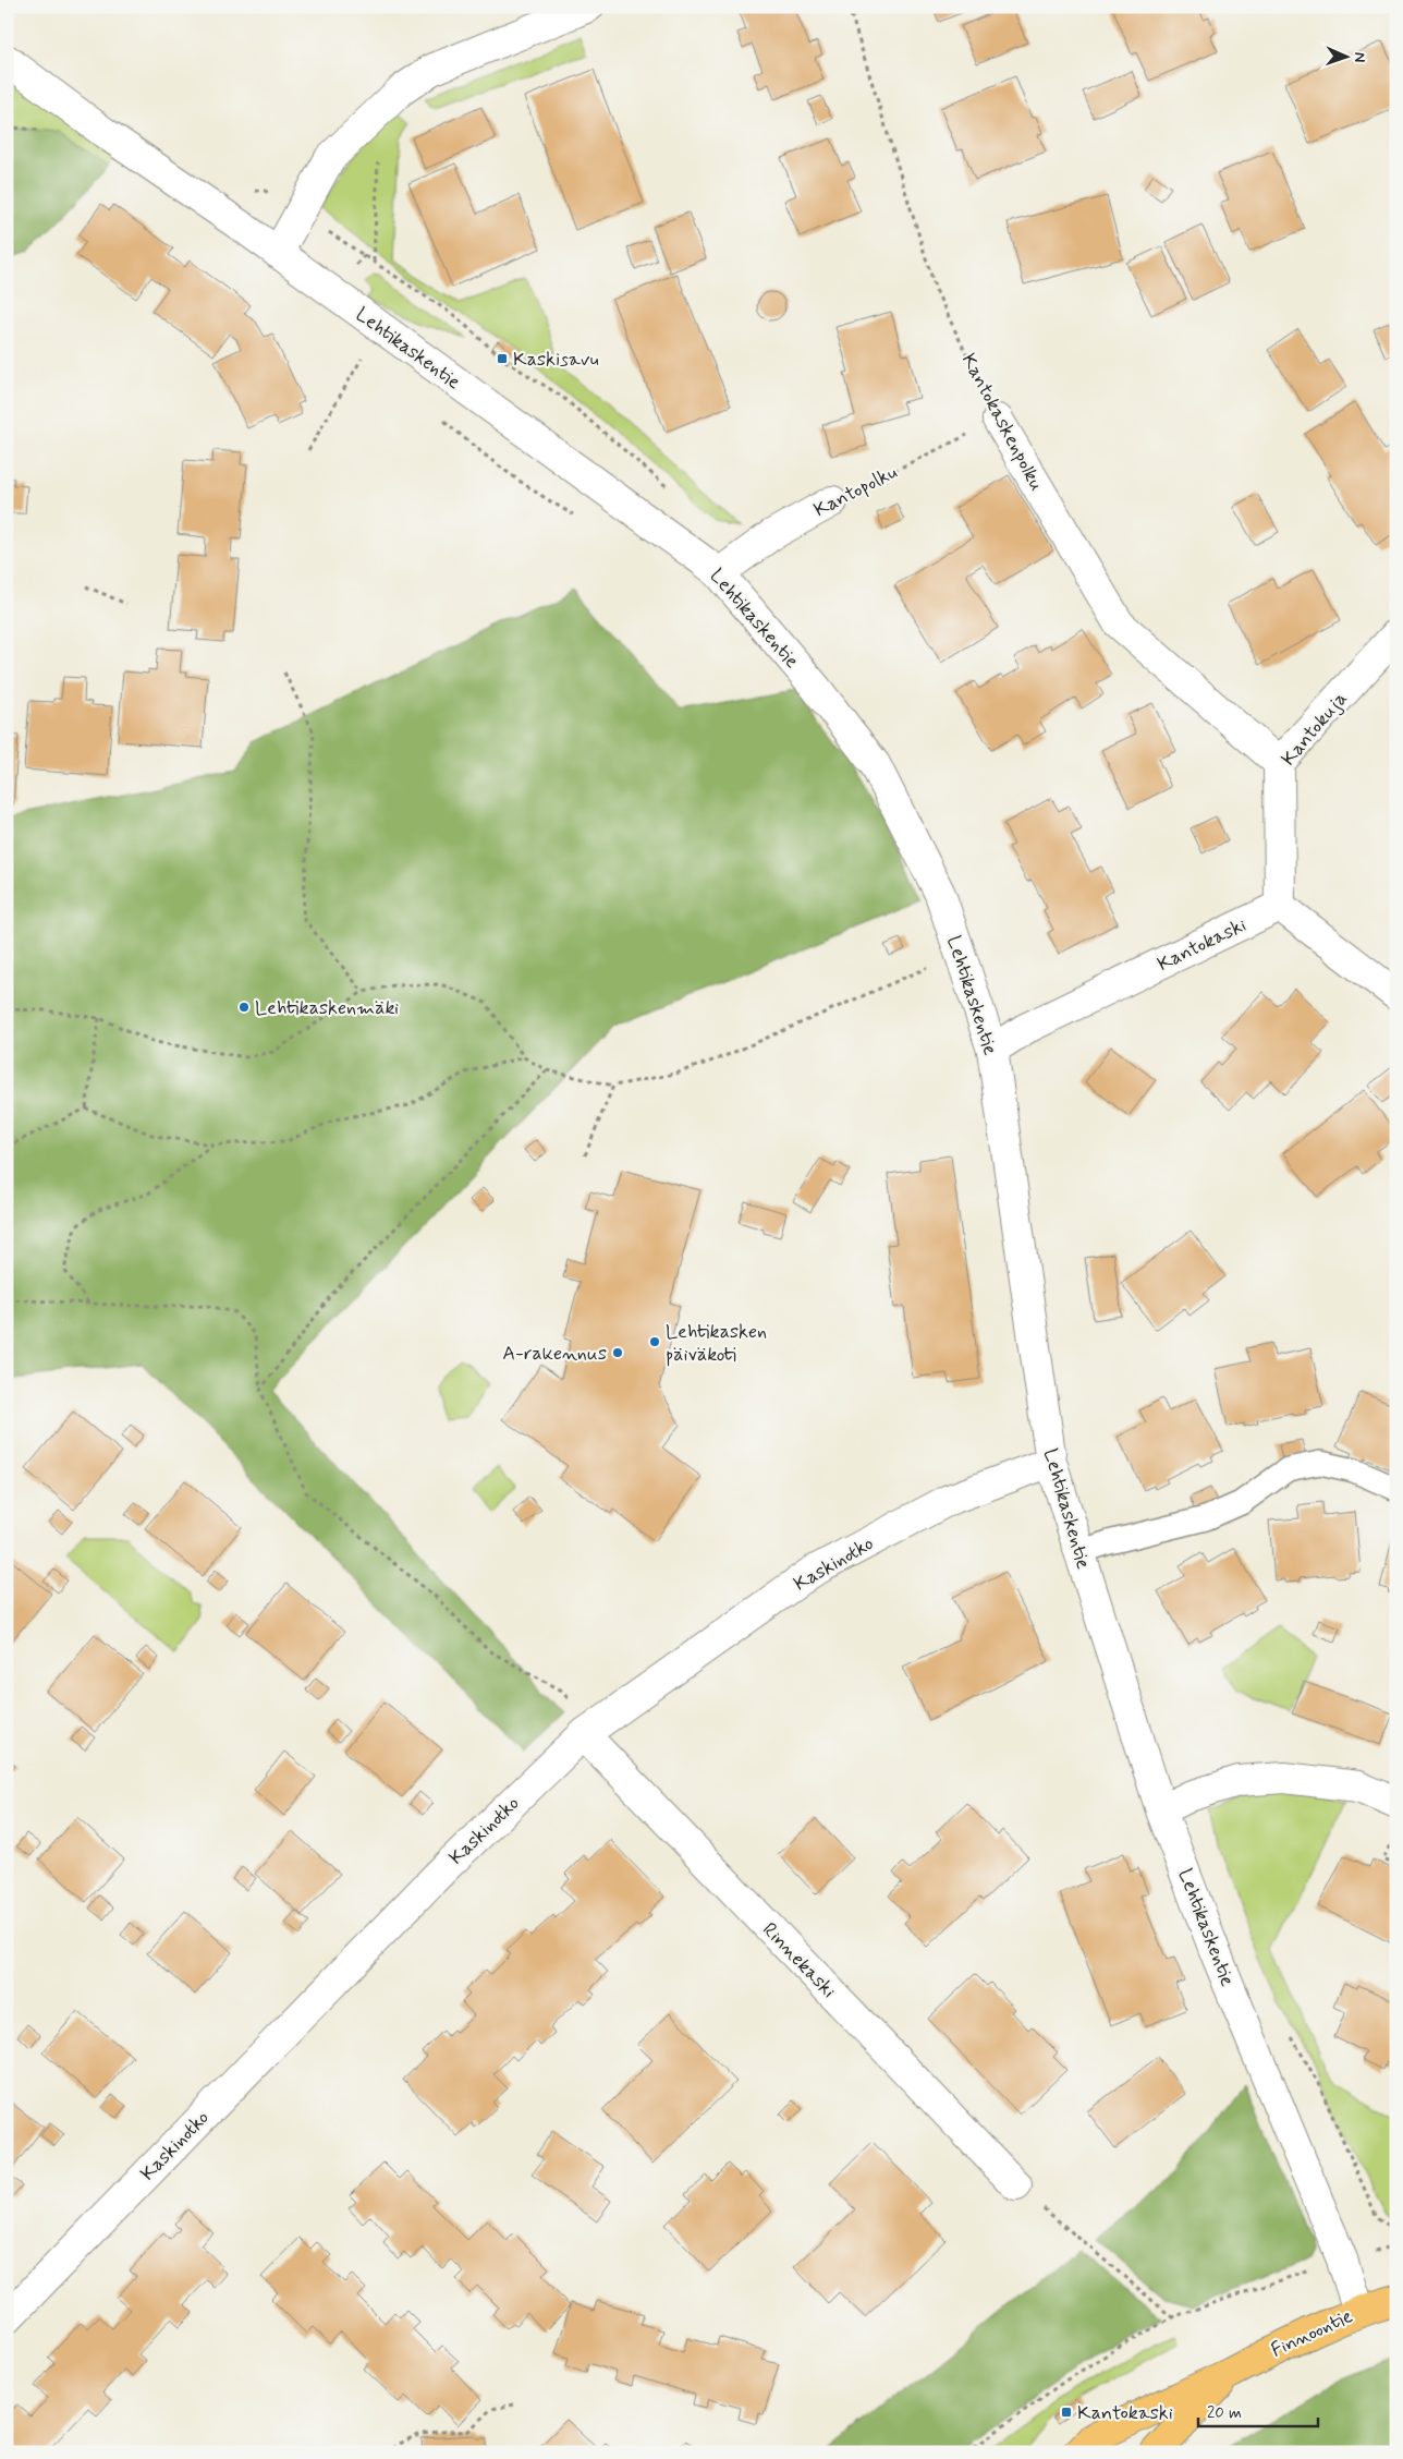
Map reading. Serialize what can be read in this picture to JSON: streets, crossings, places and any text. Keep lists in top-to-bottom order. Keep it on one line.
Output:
{"streets":{"main road":["Finnoontie"],"street":["Lehtikaskentie","Kantokaskenpolku","Kantopolku","Kantokuja","Kantokaski","Kaskinotko","Rinnekaski"]},"crossings":[["Lehtikaskentie","Kantopolku"],["Lehtikaskentie","Kantokaski"],["Lehtikaskentie","Kaskinotko"],["Lehtikaskentie","Finnoontie"],["Kantokaskenpolku","Kantopolku"],["Kantokaskenpolku","Kantokuja"],["Kantokuja","Kantokaski"],["Kaskinotko","Rinnekaski"]],"places":{"transit":["Kaskisavu","Kantokaski"],"other":["Lehtikaskenmäki","Lehtikasken päiväkoti","A-rakennus"]},"scale_bar":"20 m","north":"right"}
